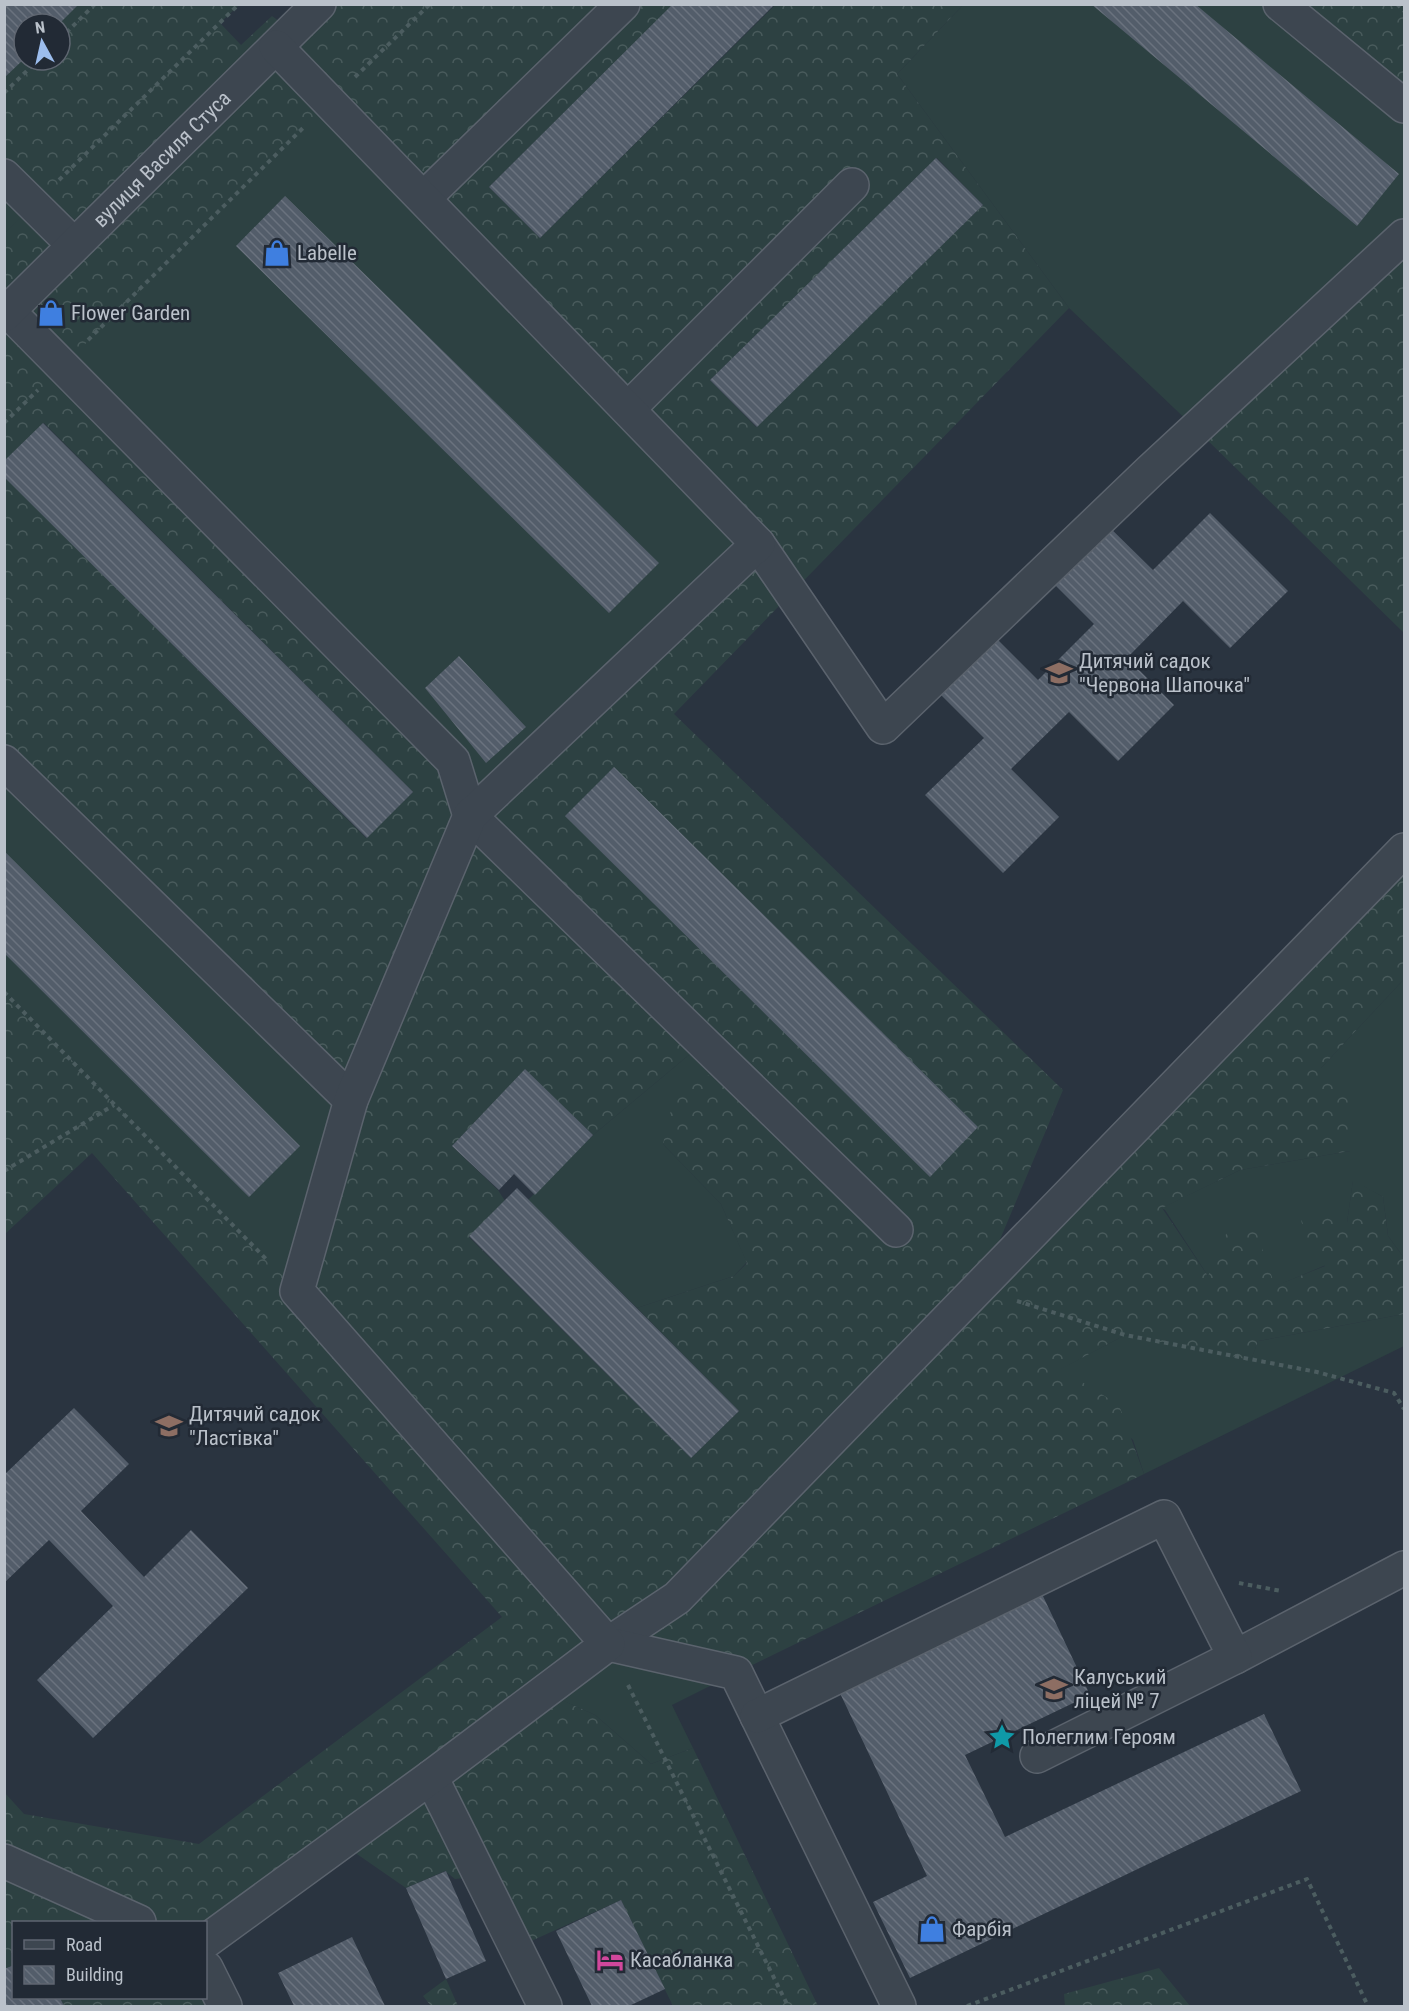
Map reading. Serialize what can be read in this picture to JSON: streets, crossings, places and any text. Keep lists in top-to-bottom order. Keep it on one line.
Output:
{"streets":{"street":["вулиця Василя Стуса"]},"places":{"shop":["Labelle","Flower Garden","Фарбія"],"school or university":["Дитячий садок \"Червона Шапочка\"","Дитячий садок \"Ластівка\"","Калуський ліцей № 7"],"place":["Полеглим Героям"],"hotel":["Касабланка"]},"legend":["Road","Building"],"north":"top"}
